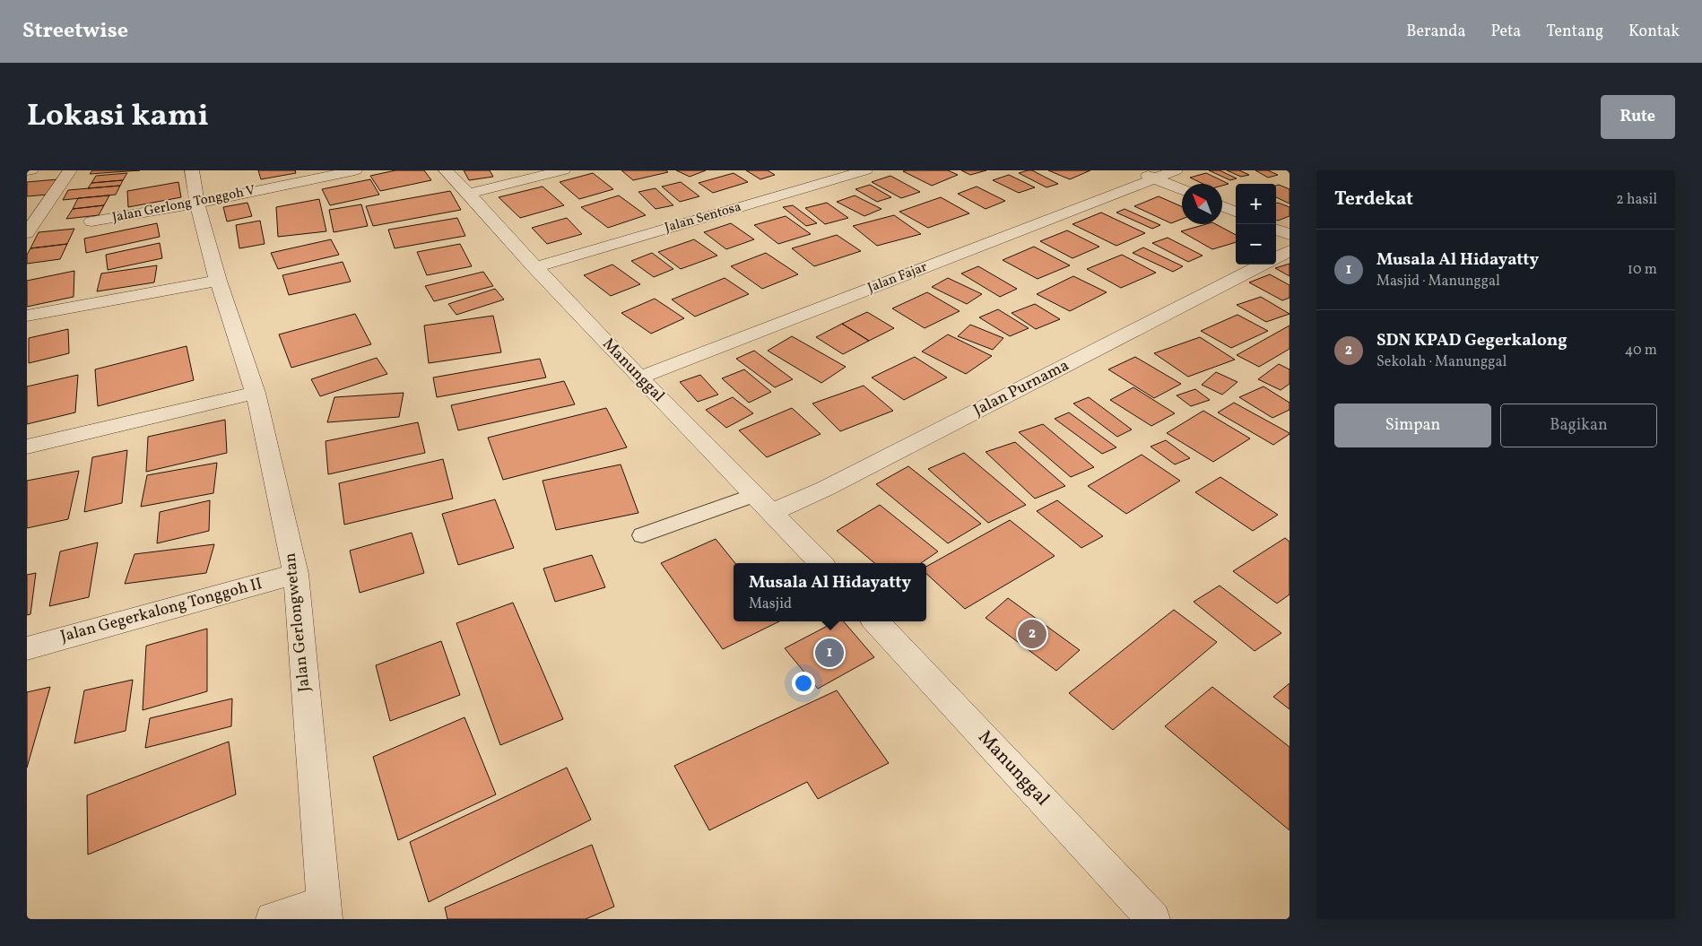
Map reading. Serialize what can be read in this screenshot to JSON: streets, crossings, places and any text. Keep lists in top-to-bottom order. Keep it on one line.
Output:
{"streets":{"street":["Jalan Gerlong Tonggoh V","Jalan Sentosa","Jalan Fajar","Manunggal","Jalan Purnama","Jalan Gegerkalong Tonggoh II","Jalan Gerlongwetan"]},"crossings":[["Jalan Gerlong Tonggoh V","Jalan Gerlongwetan"],["Jalan Sentosa","Manunggal"],["Jalan Fajar","Manunggal"],["Manunggal","Jalan Purnama"],["Jalan Gegerkalong Tonggoh II","Jalan Gerlongwetan"]],"north":"top left","page":{"header":"Streetwise","nav":["Beranda","Peta","Tentang","Kontak"],"title":"Lokasi kami","buttons":["Rute",["Simpan","Bagikan"]],"heading":["Terdekat","2 hasil"],"map_buttons":["+","−"],"list":[{"mark":"1","name":"Musala Al Hidayatty","note":"Masjid · Manunggal","value":"10 m"},{"mark":"2","name":"SDN KPAD Gegerkalong","note":"Sekolah · Manunggal","value":"40 m"}],"popup":["Musala Al Hidayatty","Masjid"],"pins":["2","1"]}}
